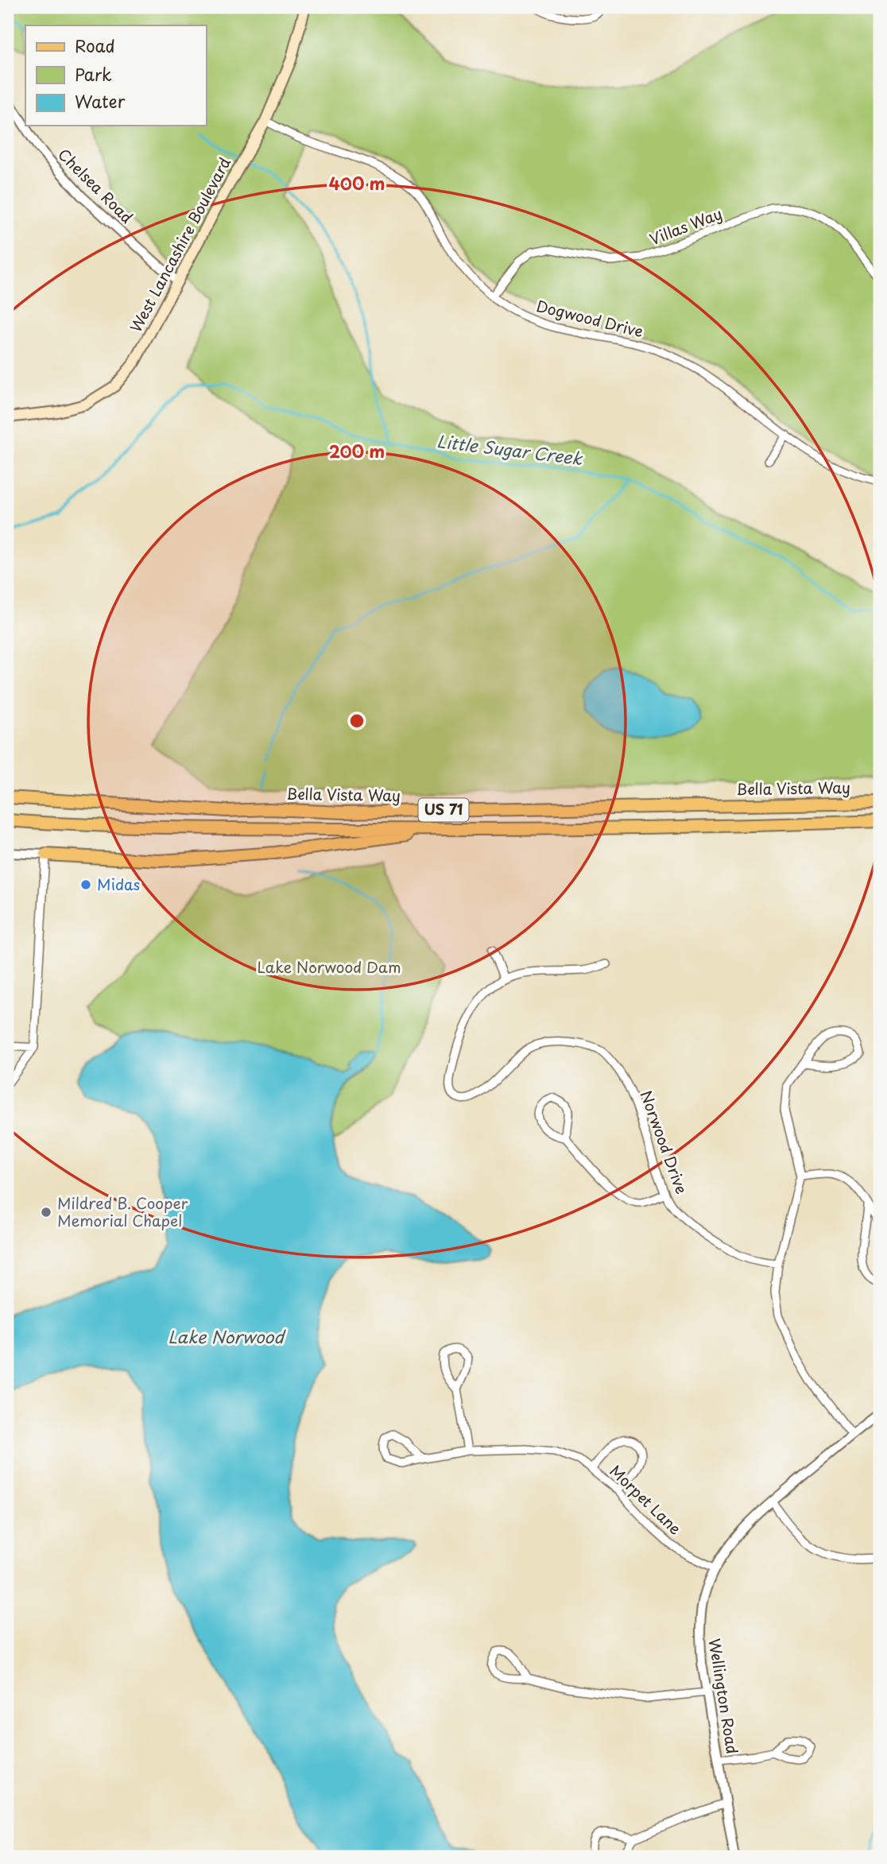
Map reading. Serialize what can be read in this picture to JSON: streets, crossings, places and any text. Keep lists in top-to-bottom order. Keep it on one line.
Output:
{"streets":{"main road":["West Lancashire Boulevard","Bella Vista Way","US 71"],"street":["Chelsea Road","Villas Way","Dogwood Drive","Norwood Drive","Morpet Lane","Wellington Road"]},"crossings":[["Chelsea Road","West Lancashire Boulevard"],["Villas Way","Dogwood Drive"],["West Lancashire Boulevard","Dogwood Drive"],["Morpet Lane","Wellington Road"]],"water":["Little Sugar Creek","Lake Norwood"],"parks":["Lake Norwood Dam"],"places":["Midas","Mildred B. Cooper Memorial Chapel"],"legend":["Road","Park","Water"],"rings":["400 m","200 m"]}
